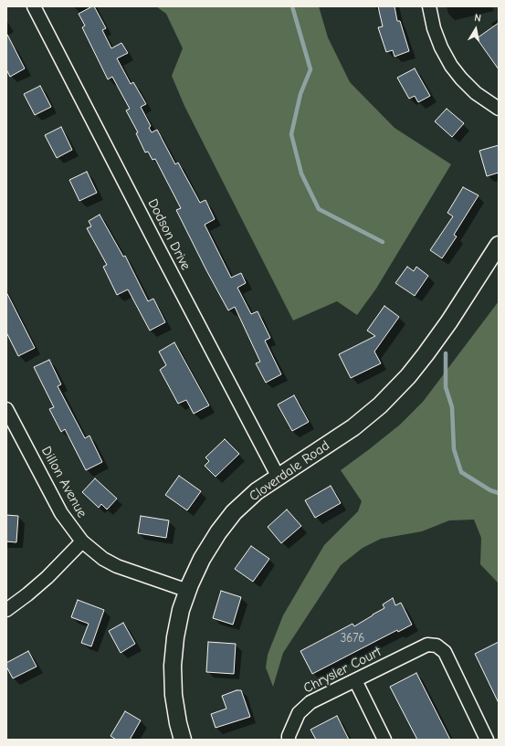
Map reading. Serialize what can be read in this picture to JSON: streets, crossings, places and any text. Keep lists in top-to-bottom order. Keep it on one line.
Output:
{"streets":{"street":["Dodson Drive","Cloverdale Road","Dillon Avenue","Chrysler Court"]},"crossings":[["Dodson Drive","Cloverdale Road"],["Cloverdale Road","Dillon Avenue"]],"house_numbers":["3676"],"north":"top"}
